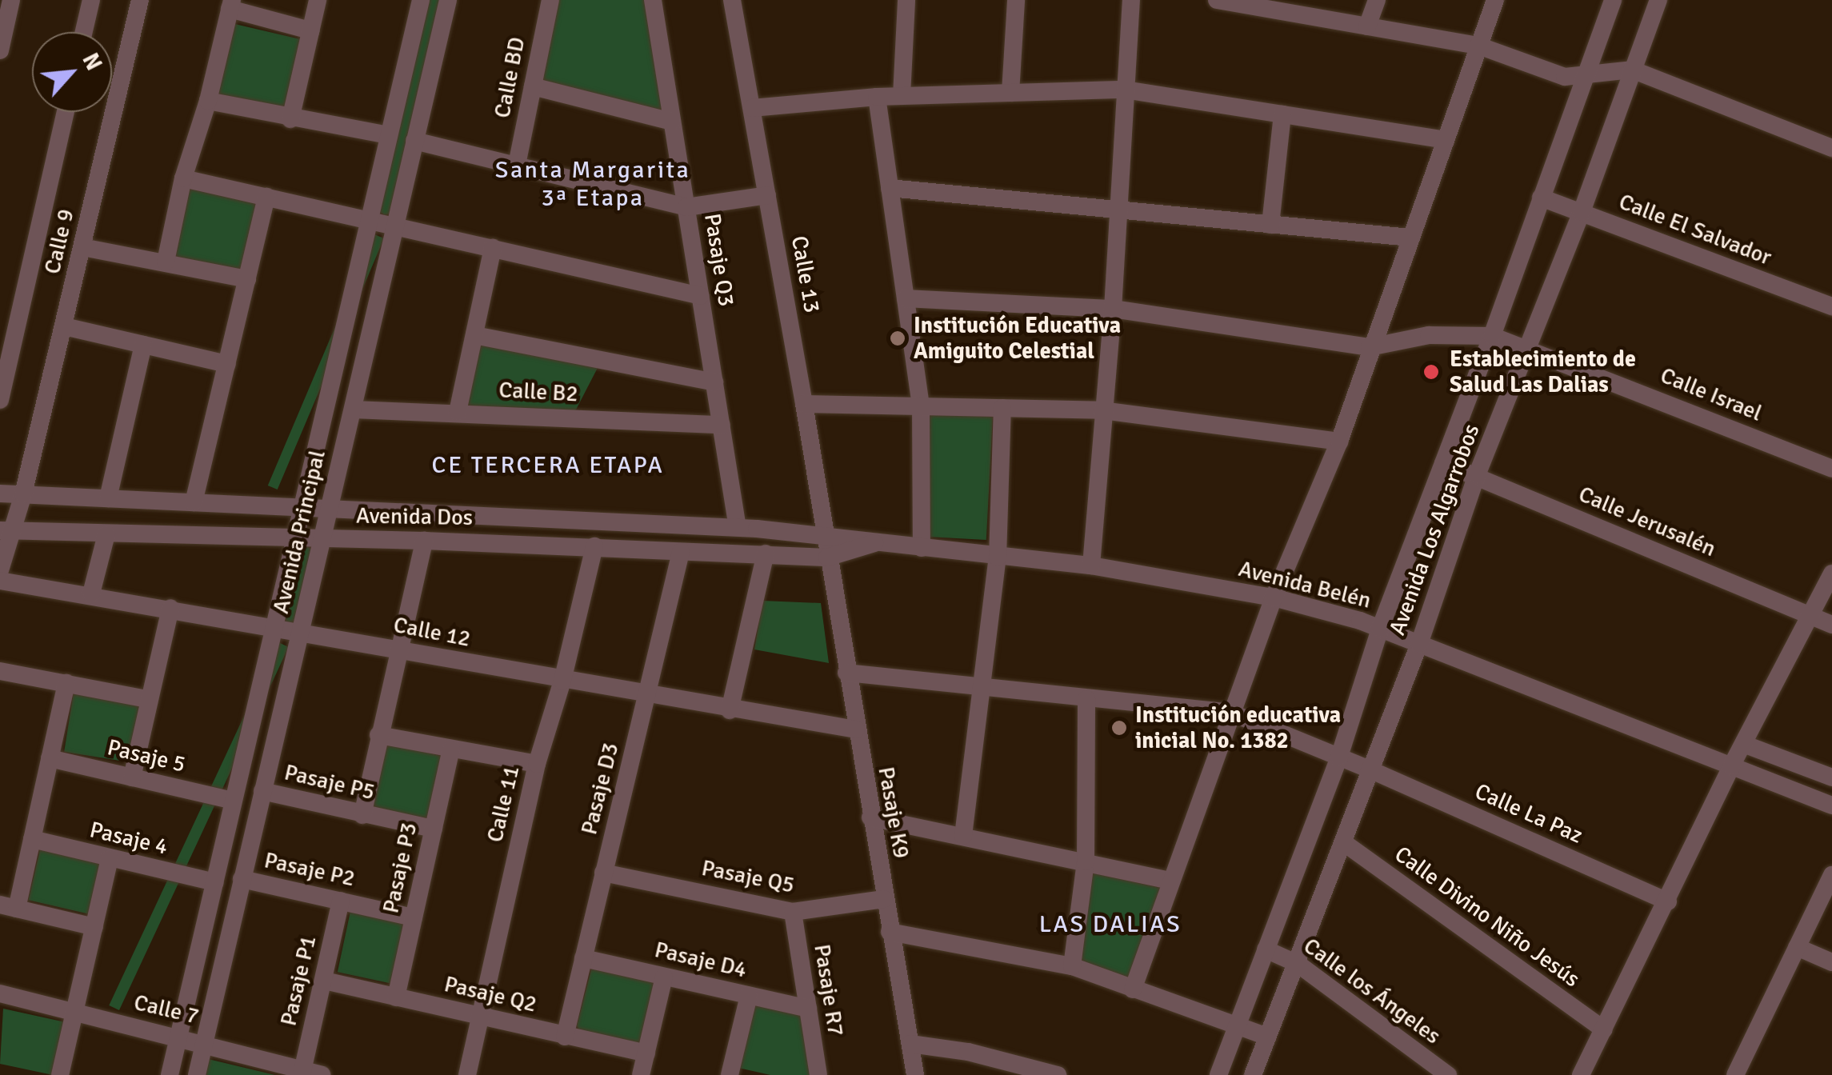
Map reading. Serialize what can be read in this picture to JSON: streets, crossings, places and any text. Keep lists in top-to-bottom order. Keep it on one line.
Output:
{"streets":{"street":["Calle BD","Calle El Salvador","Calle 9","Pasaje Q3","Calle 13","Calle B2","Calle Israel","Avenida Dos","Calle Jerusalén","Avenida Los Algarrobos","Avenida Principal","Avenida Belén","Calle 12","Pasaje 5","Pasaje P5","Pasaje D3","Calle 11","Pasaje K9","Calle La Paz","Pasaje 4","Pasaje P3","Pasaje P2","Pasaje Q5","Calle Divino Niño Jesús","Pasaje D4","Pasaje P1","Pasaje R7","Calle los Ángeles","Pasaje Q2","Calle 7"]},"crossings":[["Calle El Salvador","Avenida Los Algarrobos"],["Calle 9","Avenida Dos"],["Pasaje Q3","Calle B2"],["Pasaje Q3","Avenida Dos"],["Calle 13","Avenida Dos"],["Calle 13","Avenida Belén"],["Calle 13","Pasaje K9"],["Calle B2","Avenida Principal"],["Calle Israel","Avenida Los Algarrobos"],["Avenida Dos","Avenida Principal"],["Avenida Dos","Avenida Belén"],["Avenida Dos","Pasaje D3"],["Avenida Dos","Calle 11"],["Avenida Dos","Pasaje K9"],["Calle Jerusalén","Avenida Los Algarrobos"],["Avenida Los Algarrobos","Avenida Belén"],["Avenida Los Algarrobos","Calle La Paz"],["Avenida Los Algarrobos","Calle Divino Niño Jesús"],["Avenida Los Algarrobos","Calle los Ángeles"],["Avenida Principal","Calle 12"],["Avenida Principal","Pasaje 5"],["Avenida Principal","Pasaje P5"],["Avenida Principal","Pasaje 4"],["Avenida Principal","Pasaje P2"],["Avenida Principal","Calle 7"],["Avenida Belén","Pasaje K9"],["Calle 12","Pasaje D3"],["Calle 12","Calle 11"],["Calle 12","Pasaje K9"],["Pasaje P5","Pasaje P3"],["Pasaje D3","Pasaje Q5"],["Pasaje D3","Pasaje D4"],["Pasaje D3","Pasaje Q2"],["Calle 11","Pasaje Q2"],["Pasaje K9","Calle La Paz"],["Pasaje K9","Pasaje Q5"],["Pasaje P3","Pasaje P2"],["Pasaje P3","Pasaje Q2"],["Pasaje P2","Pasaje P1"],["Pasaje Q5","Pasaje R7"],["Pasaje D4","Pasaje R7"],["Pasaje P1","Pasaje Q2"],["Pasaje P1","Calle 7"]],"districts":["Santa Margarita 3ª Etapa","CE TERCERA ETAPA","LAS DALIAS"],"places":["Institución Educativa Amiguito Celestial","Establecimiento de Salud Las Dalias","Institución educativa inicial No. 1382"],"north":"top right"}
